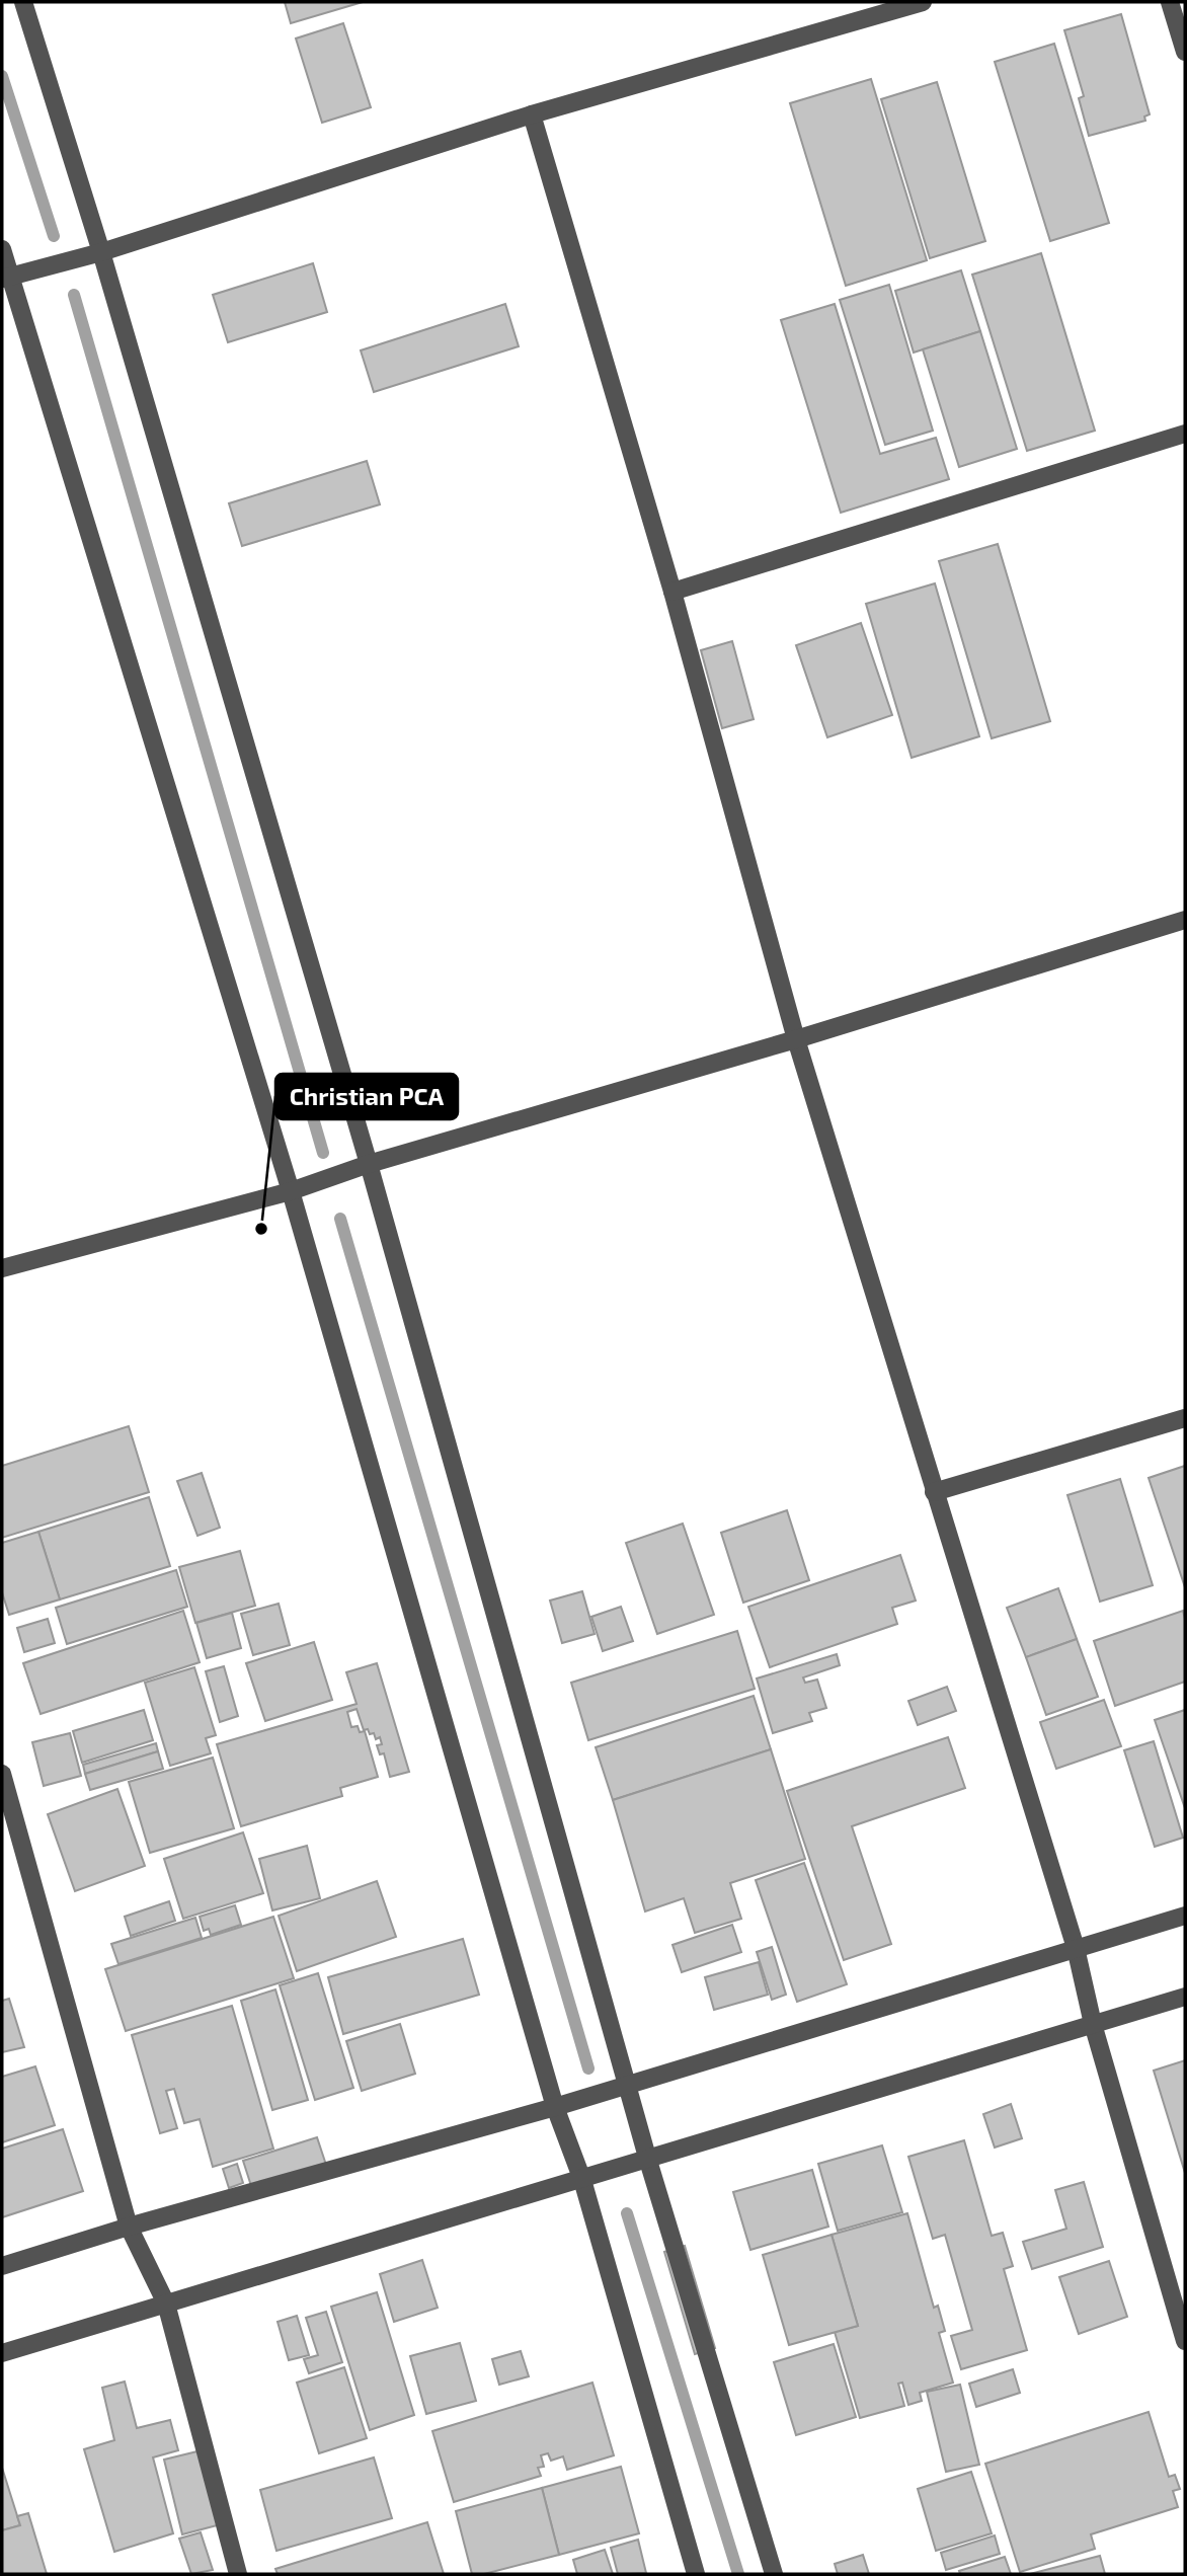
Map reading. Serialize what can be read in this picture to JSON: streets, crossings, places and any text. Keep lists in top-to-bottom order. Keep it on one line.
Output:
{"places":["Christian PCA"]}
